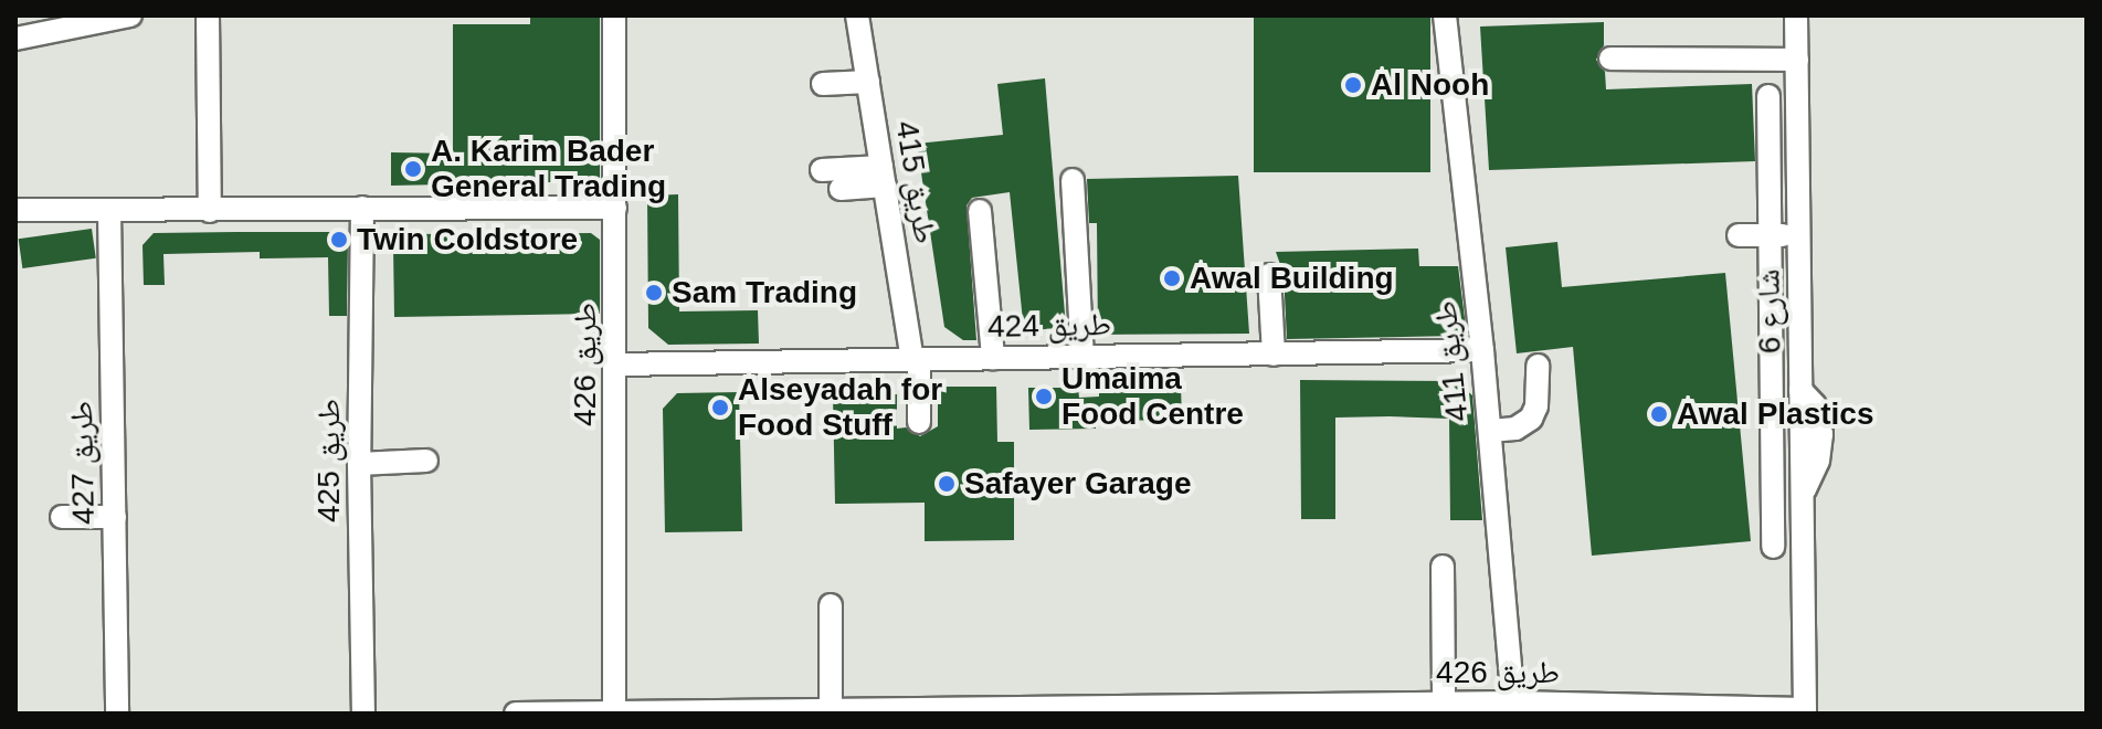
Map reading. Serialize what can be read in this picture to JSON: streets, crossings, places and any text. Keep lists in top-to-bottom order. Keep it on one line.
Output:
{"streets":{"street":["طريق 415","شارع 6","طريق 424","طريق 411","طريق 426","طريق 425","طريق 427"]},"crossings":[["طريق 415","طريق 424"],["شارع 6","طريق 426"],["طريق 424","طريق 411"],["طريق 424","طريق 426"],["طريق 411","طريق 426"]],"places":["Al Nooh","A. Karim Bader General Trading","Twin Coldstore","Awal Building","Sam Trading","Umaima Food Centre","Alseyadah for Food Stuff","Awal Plastics","Safayer Garage"]}
